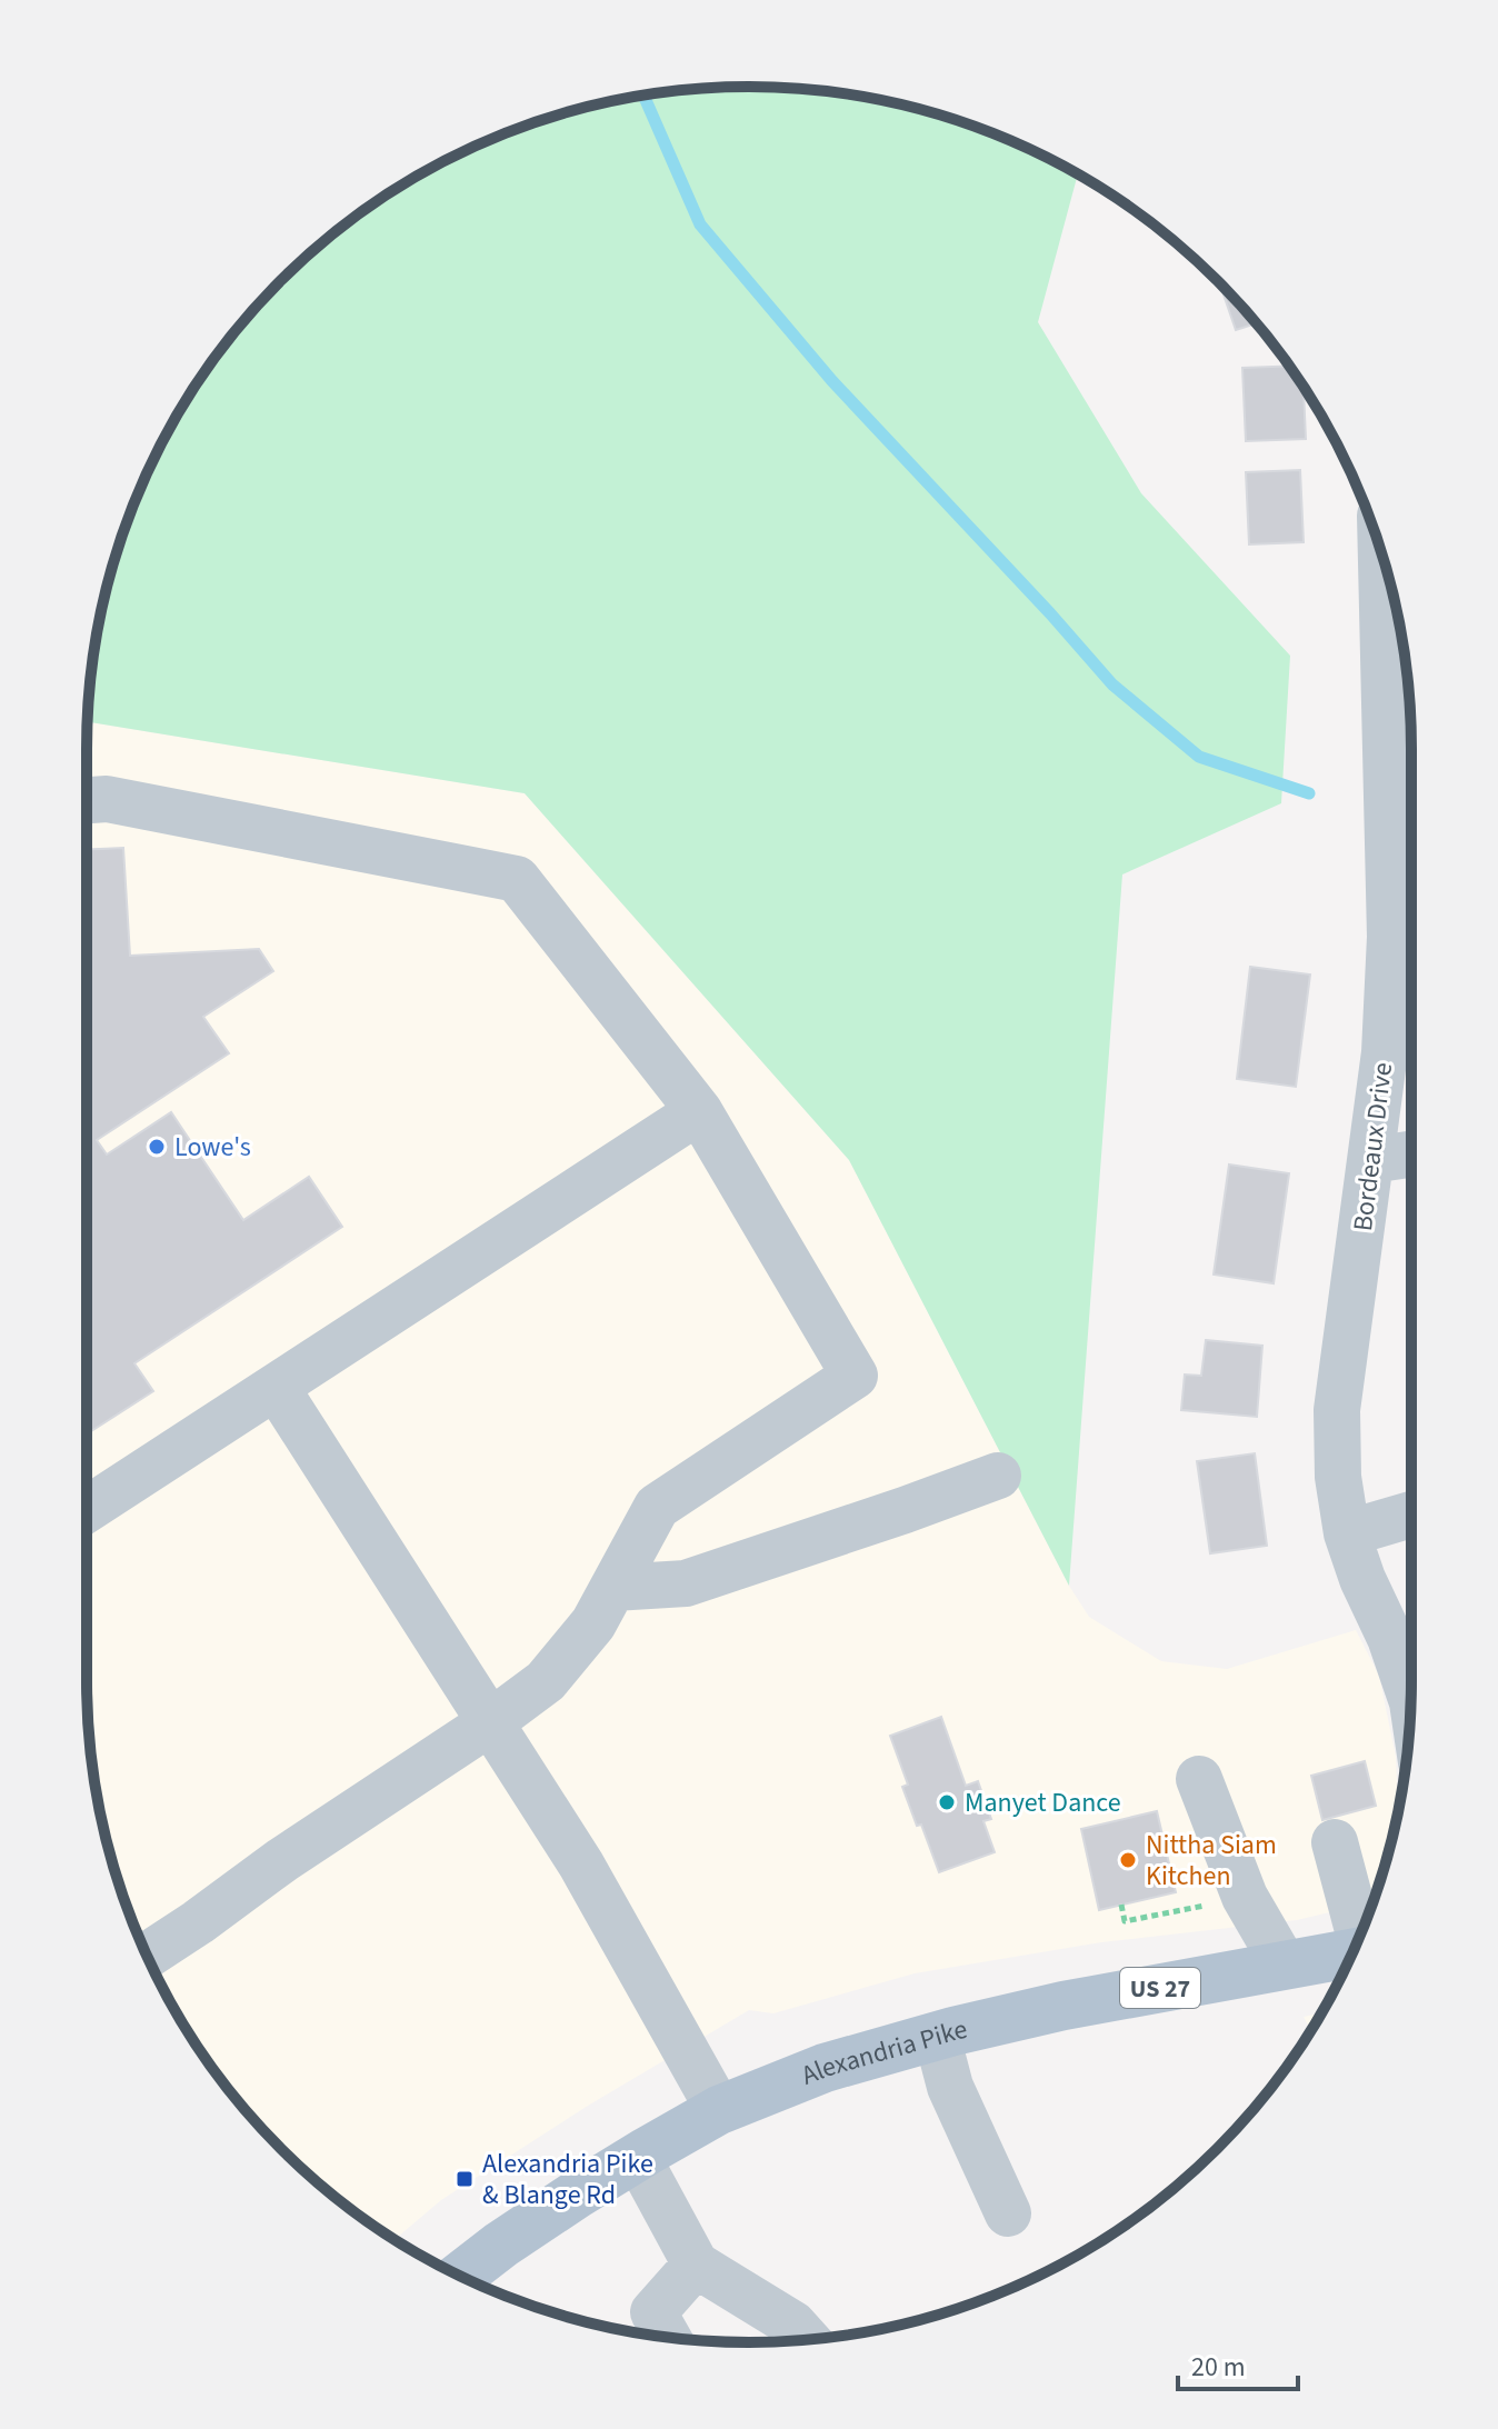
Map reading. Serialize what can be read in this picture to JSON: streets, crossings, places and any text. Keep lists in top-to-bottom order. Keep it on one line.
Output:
{"streets":{"main road":["US 27","Alexandria Pike"],"street":["Bordeaux Drive"]},"places":{"other":["Lowe's","Manyet Dance","Nittha Siam Kitchen"],"transit":["Alexandria Pike & Blange Rd"]},"scale_bar":"20 m"}
